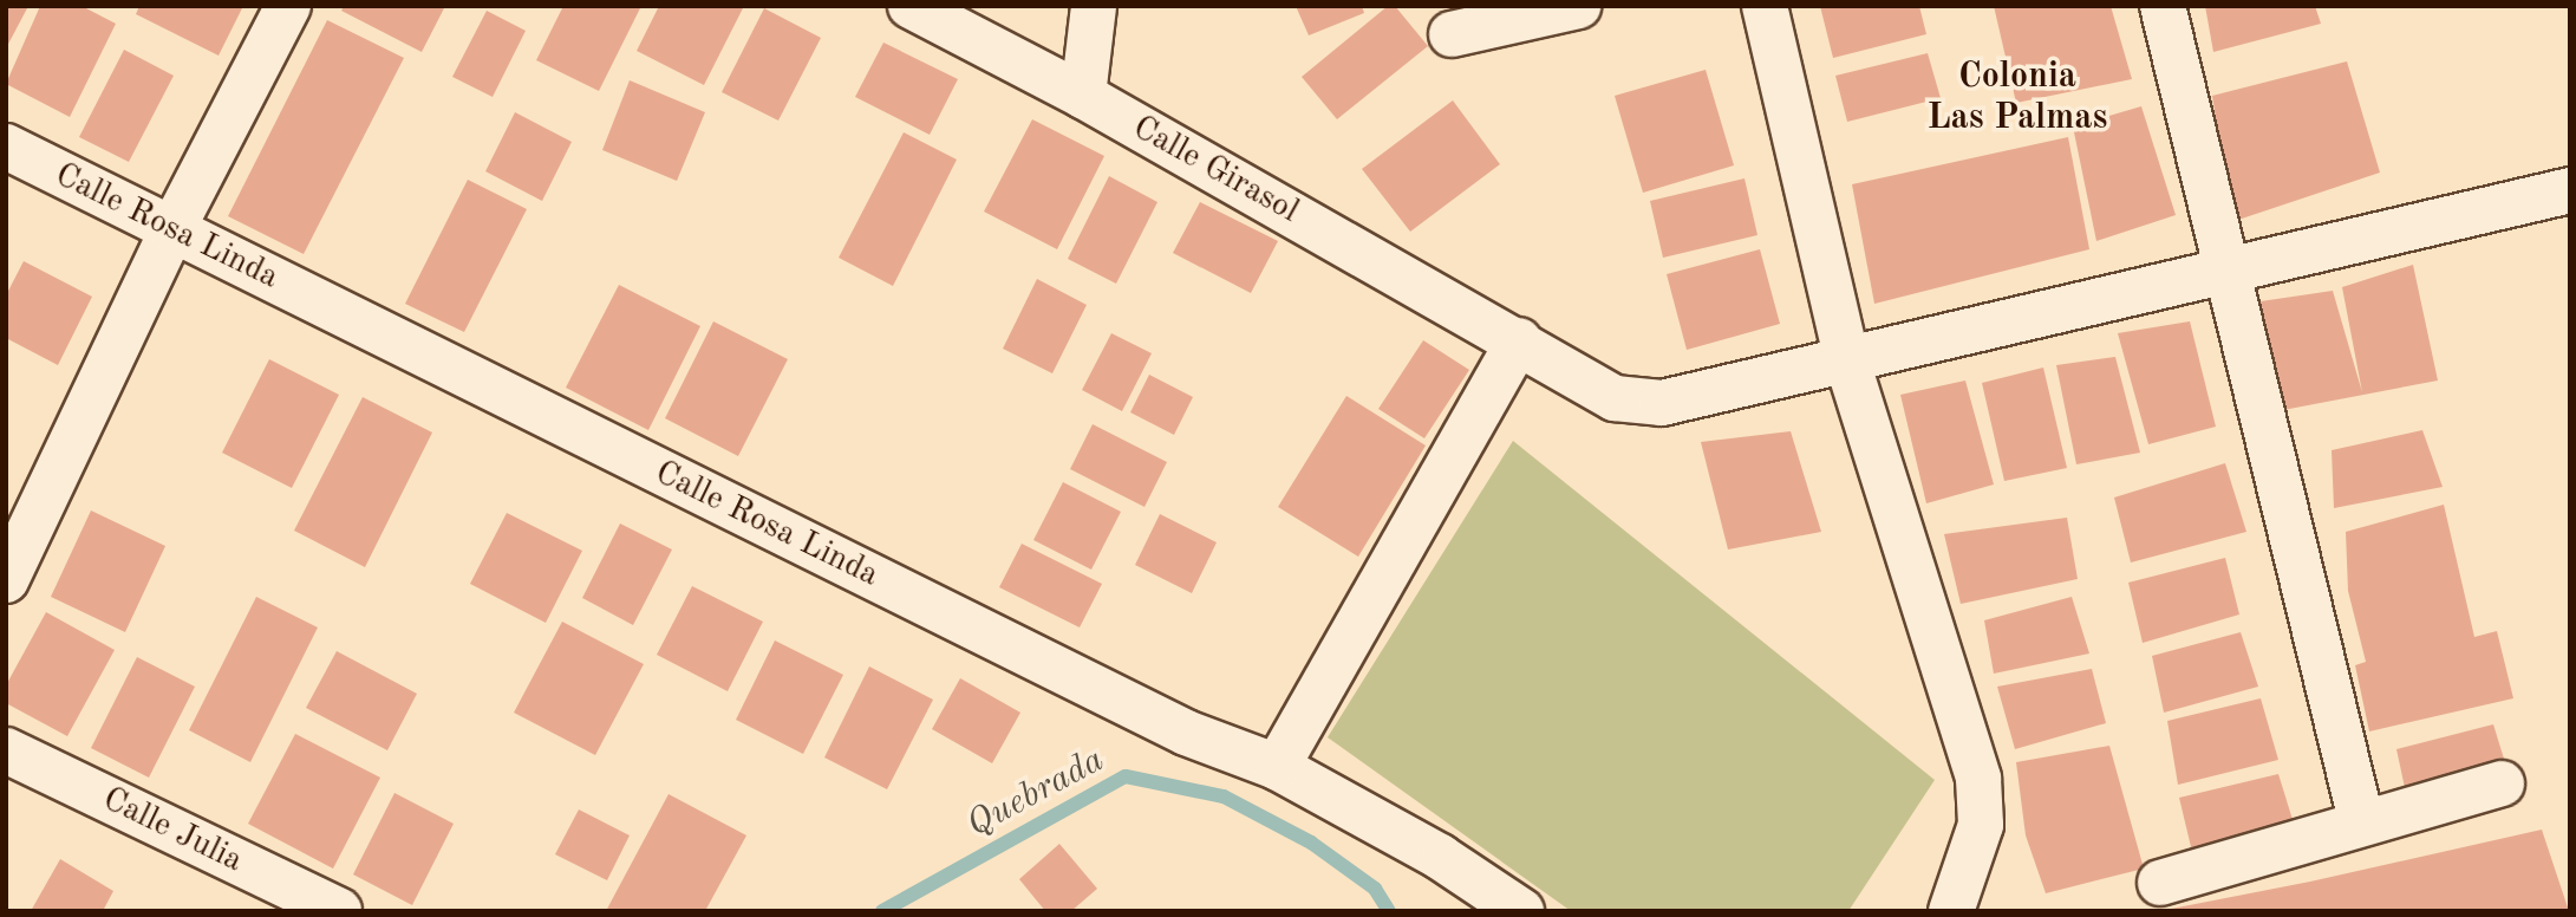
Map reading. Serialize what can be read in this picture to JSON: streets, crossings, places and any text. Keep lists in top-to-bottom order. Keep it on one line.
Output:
{"streets":{"street":["Calle Girasol","Calle Rosa Linda","Calle Julia"]},"districts":["Colonia Las Palmas"],"water":["Quebrada"]}
